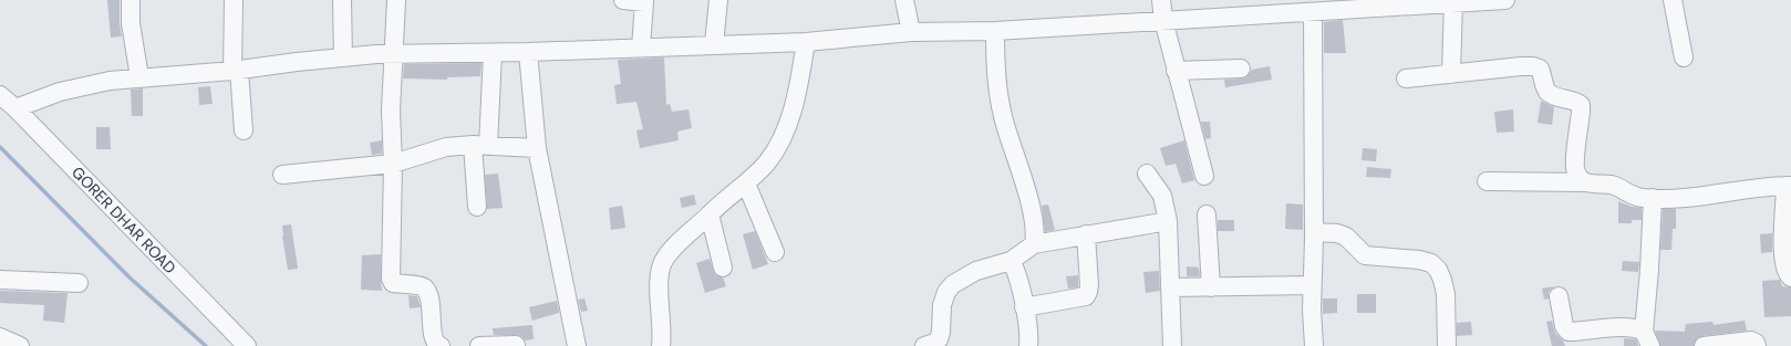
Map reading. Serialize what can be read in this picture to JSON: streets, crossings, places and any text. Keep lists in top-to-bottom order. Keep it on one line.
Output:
{"streets":{"street":["GORER DHAR ROAD"]}}
